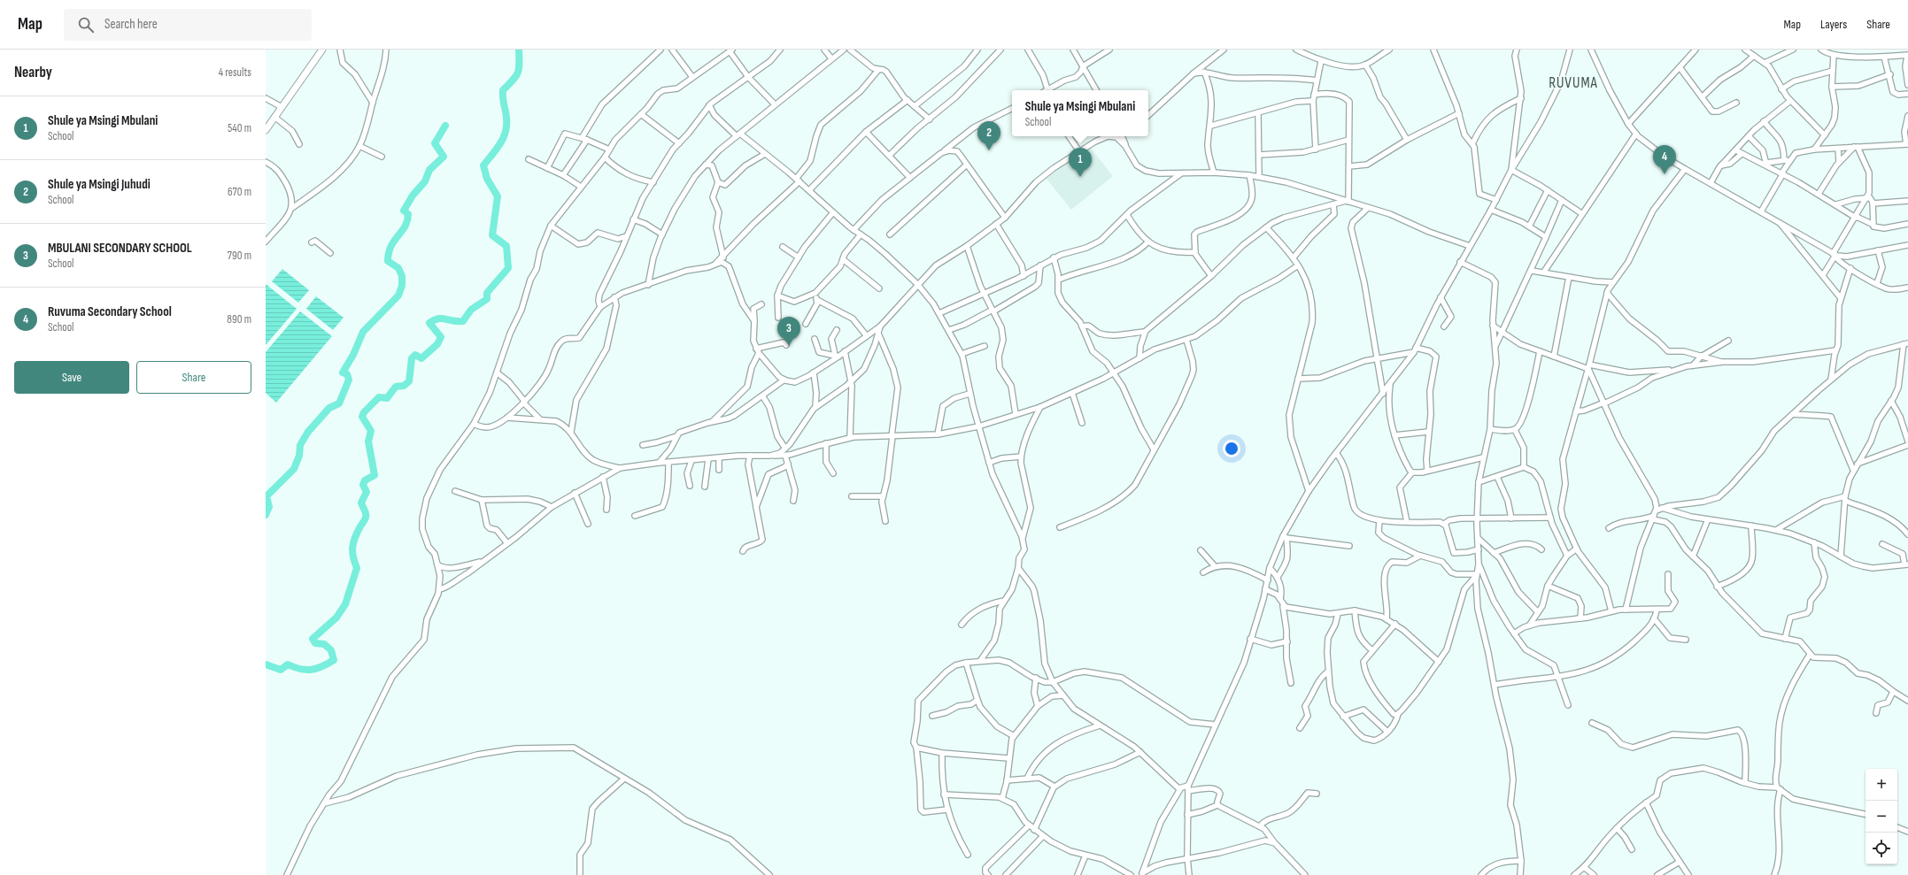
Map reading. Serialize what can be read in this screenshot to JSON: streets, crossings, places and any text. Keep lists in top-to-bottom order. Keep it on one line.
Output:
{"districts":["RUVUMA"],"page":{"header":"Map","search":"Search here","nav":["Map","Layers","Share"],"heading":["Nearby","4 results"],"popup":["Shule ya Msingi Mbulani","School"],"list":[{"mark":"1","name":"Shule ya Msingi Mbulani","note":"School","value":"540 m"},{"mark":"2","name":"Shule ya Msingi Juhudi","note":"School","value":"670 m"},{"mark":"3","name":"MBULANI SECONDARY SCHOOL","note":"School","value":"790 m"},{"mark":"4","name":"Ruvuma Secondary School","note":"School","value":"890 m"}],"pins":["2","4","1","3"],"buttons":["Save","Share"],"map_buttons":["+","−"]}}
